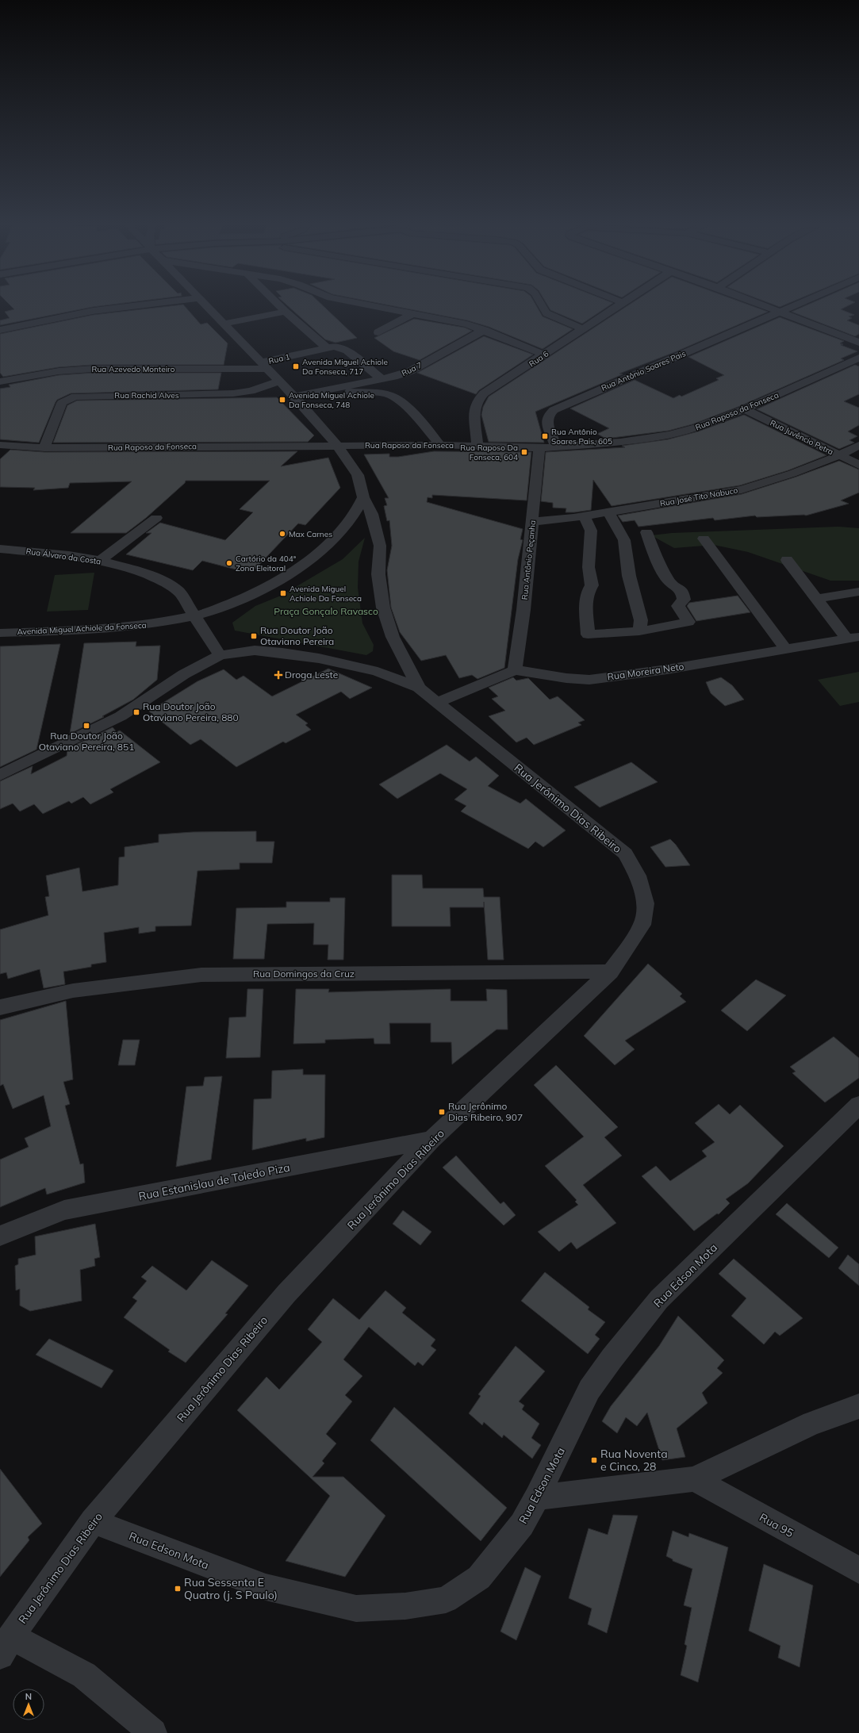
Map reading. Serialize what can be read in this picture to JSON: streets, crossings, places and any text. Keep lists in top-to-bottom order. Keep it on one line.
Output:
{"streets":{"street":["Rua 1","Rua 6","Rua Azevedo Monteiro","Rua 7","Rua Antônio Soares Pais","Rua Rachid Alves","Rua Raposo da Fonseca","Rua Juvêncio Petra","Rua José Tito Nabuco","Rua Álvaro da Costa","Rua Antônio Peçanha","Avenida Miguel Achiole da Fonseca","Rua Moreira Neto","Rua Jerônimo Dias Ribeiro","Rua Domingos da Cruz","Rua Estanislau de Toledo Piza","Rua Edson Mota","Rua 95"]},"crossings":[["Rua 1","Rua Azevedo Monteiro"],["Rua 1","Rua 7"],["Rua 6","Rua Raposo da Fonseca"],["Rua Antônio Soares Pais","Rua Raposo da Fonseca"],["Rua Rachid Alves","Rua Raposo da Fonseca"],["Rua Raposo da Fonseca","Rua Juvêncio Petra"],["Rua Raposo da Fonseca","Rua Antônio Peçanha"],["Rua Juvêncio Petra","Rua José Tito Nabuco"],["Rua José Tito Nabuco","Rua Antônio Peçanha"],["Rua Álvaro da Costa","Avenida Miguel Achiole da Fonseca"],["Rua Álvaro da Costa","Rua Jerônimo Dias Ribeiro"],["Rua Antônio Peçanha","Rua Moreira Neto"],["Avenida Miguel Achiole da Fonseca","Rua Jerônimo Dias Ribeiro"],["Rua Moreira Neto","Rua Jerônimo Dias Ribeiro"],["Rua Jerônimo Dias Ribeiro","Rua Domingos da Cruz"],["Rua Jerônimo Dias Ribeiro","Rua Estanislau de Toledo Piza"],["Rua Jerônimo Dias Ribeiro","Rua Edson Mota"]],"parks":["Praça Gonçalo Ravasco"],"places":{"transit":["Avenida Miguel Achiole Da Fonseca, 717","Avenida Miguel Achiole Da Fonseca, 748","Rua Antônio Soares Pais, 605","Rua Raposo Da Fonseca, 604","Avenida Miguel Achiole Da Fonseca","Rua Doutor João Otaviano Pereira","Rua Doutor João Otaviano Pereira, 880","Rua Doutor João Otaviano Pereira, 851","Rua Jerônimo Dias Ribeiro, 907","Rua Noventa e Cinco, 28","Rua Sessenta E Quatro (j. S Paulo)"],"other":["Max Carnes","Cartório da 404ª Zona Eleitoral"],"health":["Droga Leste"]},"north":"top"}
